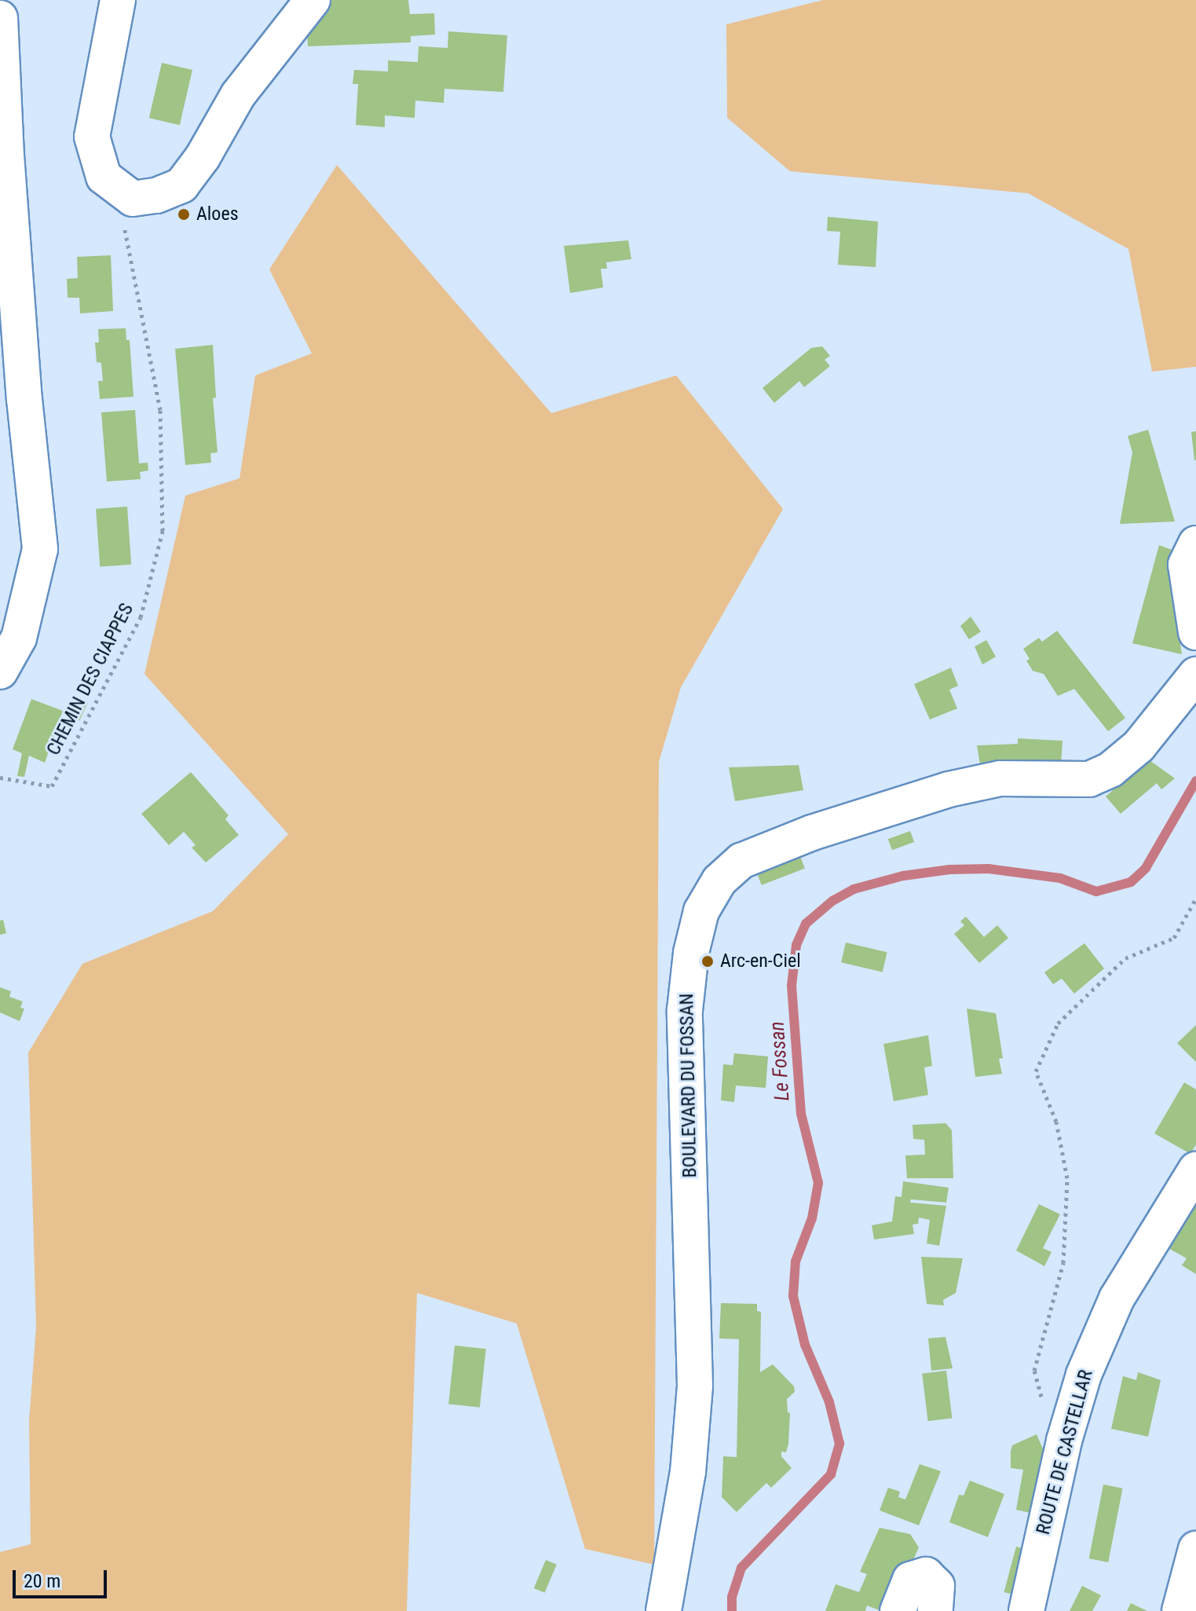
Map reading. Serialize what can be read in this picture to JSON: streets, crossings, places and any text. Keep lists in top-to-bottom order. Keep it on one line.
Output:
{"streets":{"street":["BOULEVARD DU FOSSAN","ROUTE DE CASTELLAR"],"path":["CHEMIN DES CIAPPES"]},"water":["Le Fossan"],"places":["Aloes","Arc-en-Ciel"],"scale_bar":"20 m"}
